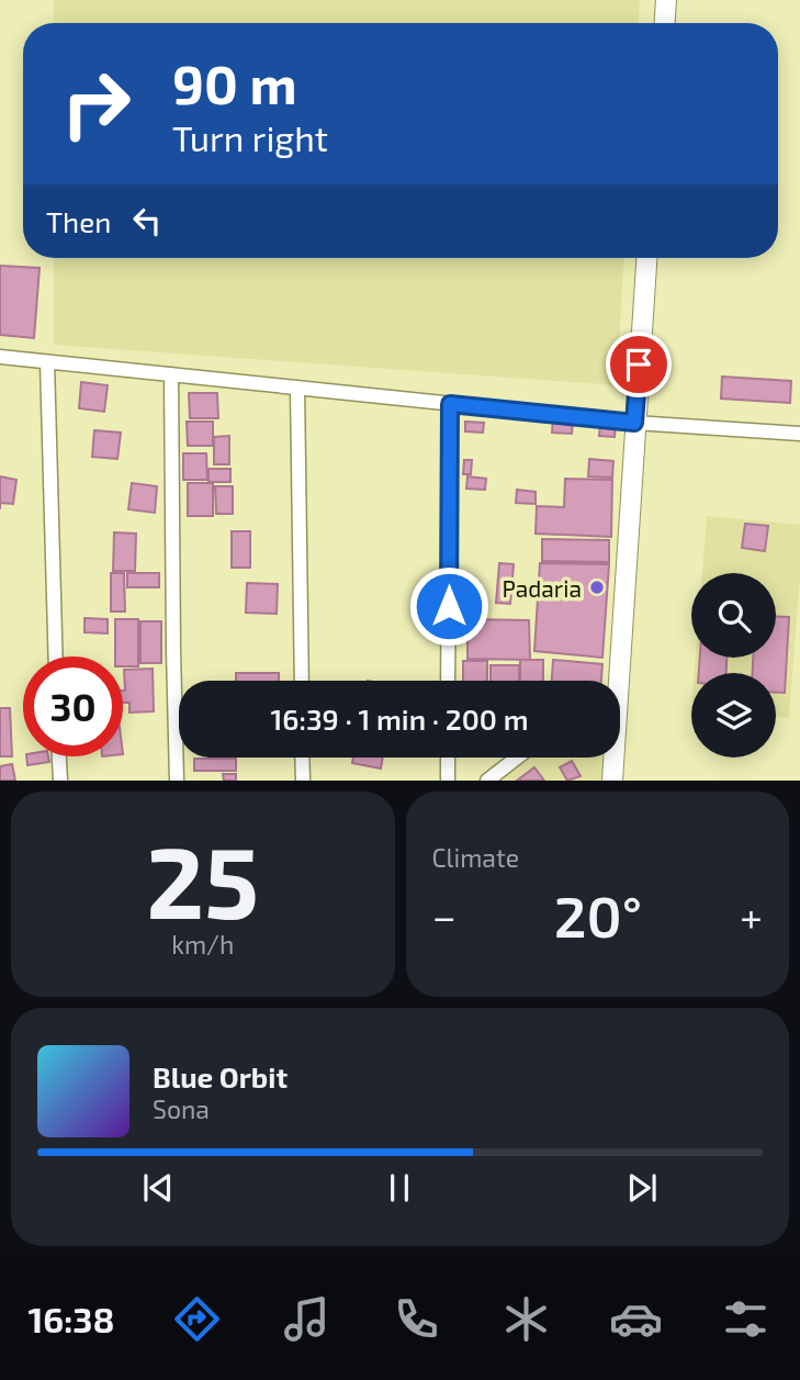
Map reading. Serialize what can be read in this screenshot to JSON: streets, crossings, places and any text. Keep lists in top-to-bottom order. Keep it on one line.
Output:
{"places":["Padaria"],"page":{"turn":["90 m","Turn right"],"then":"Then","limit":"30","trip":"16:39 · 1 min · 200 m","tile":[["25","km/h"],"Climate"],"heat":["−","20°","+"],"song":["Blue Orbit","Sona"],"tabs":"16:38"}}
